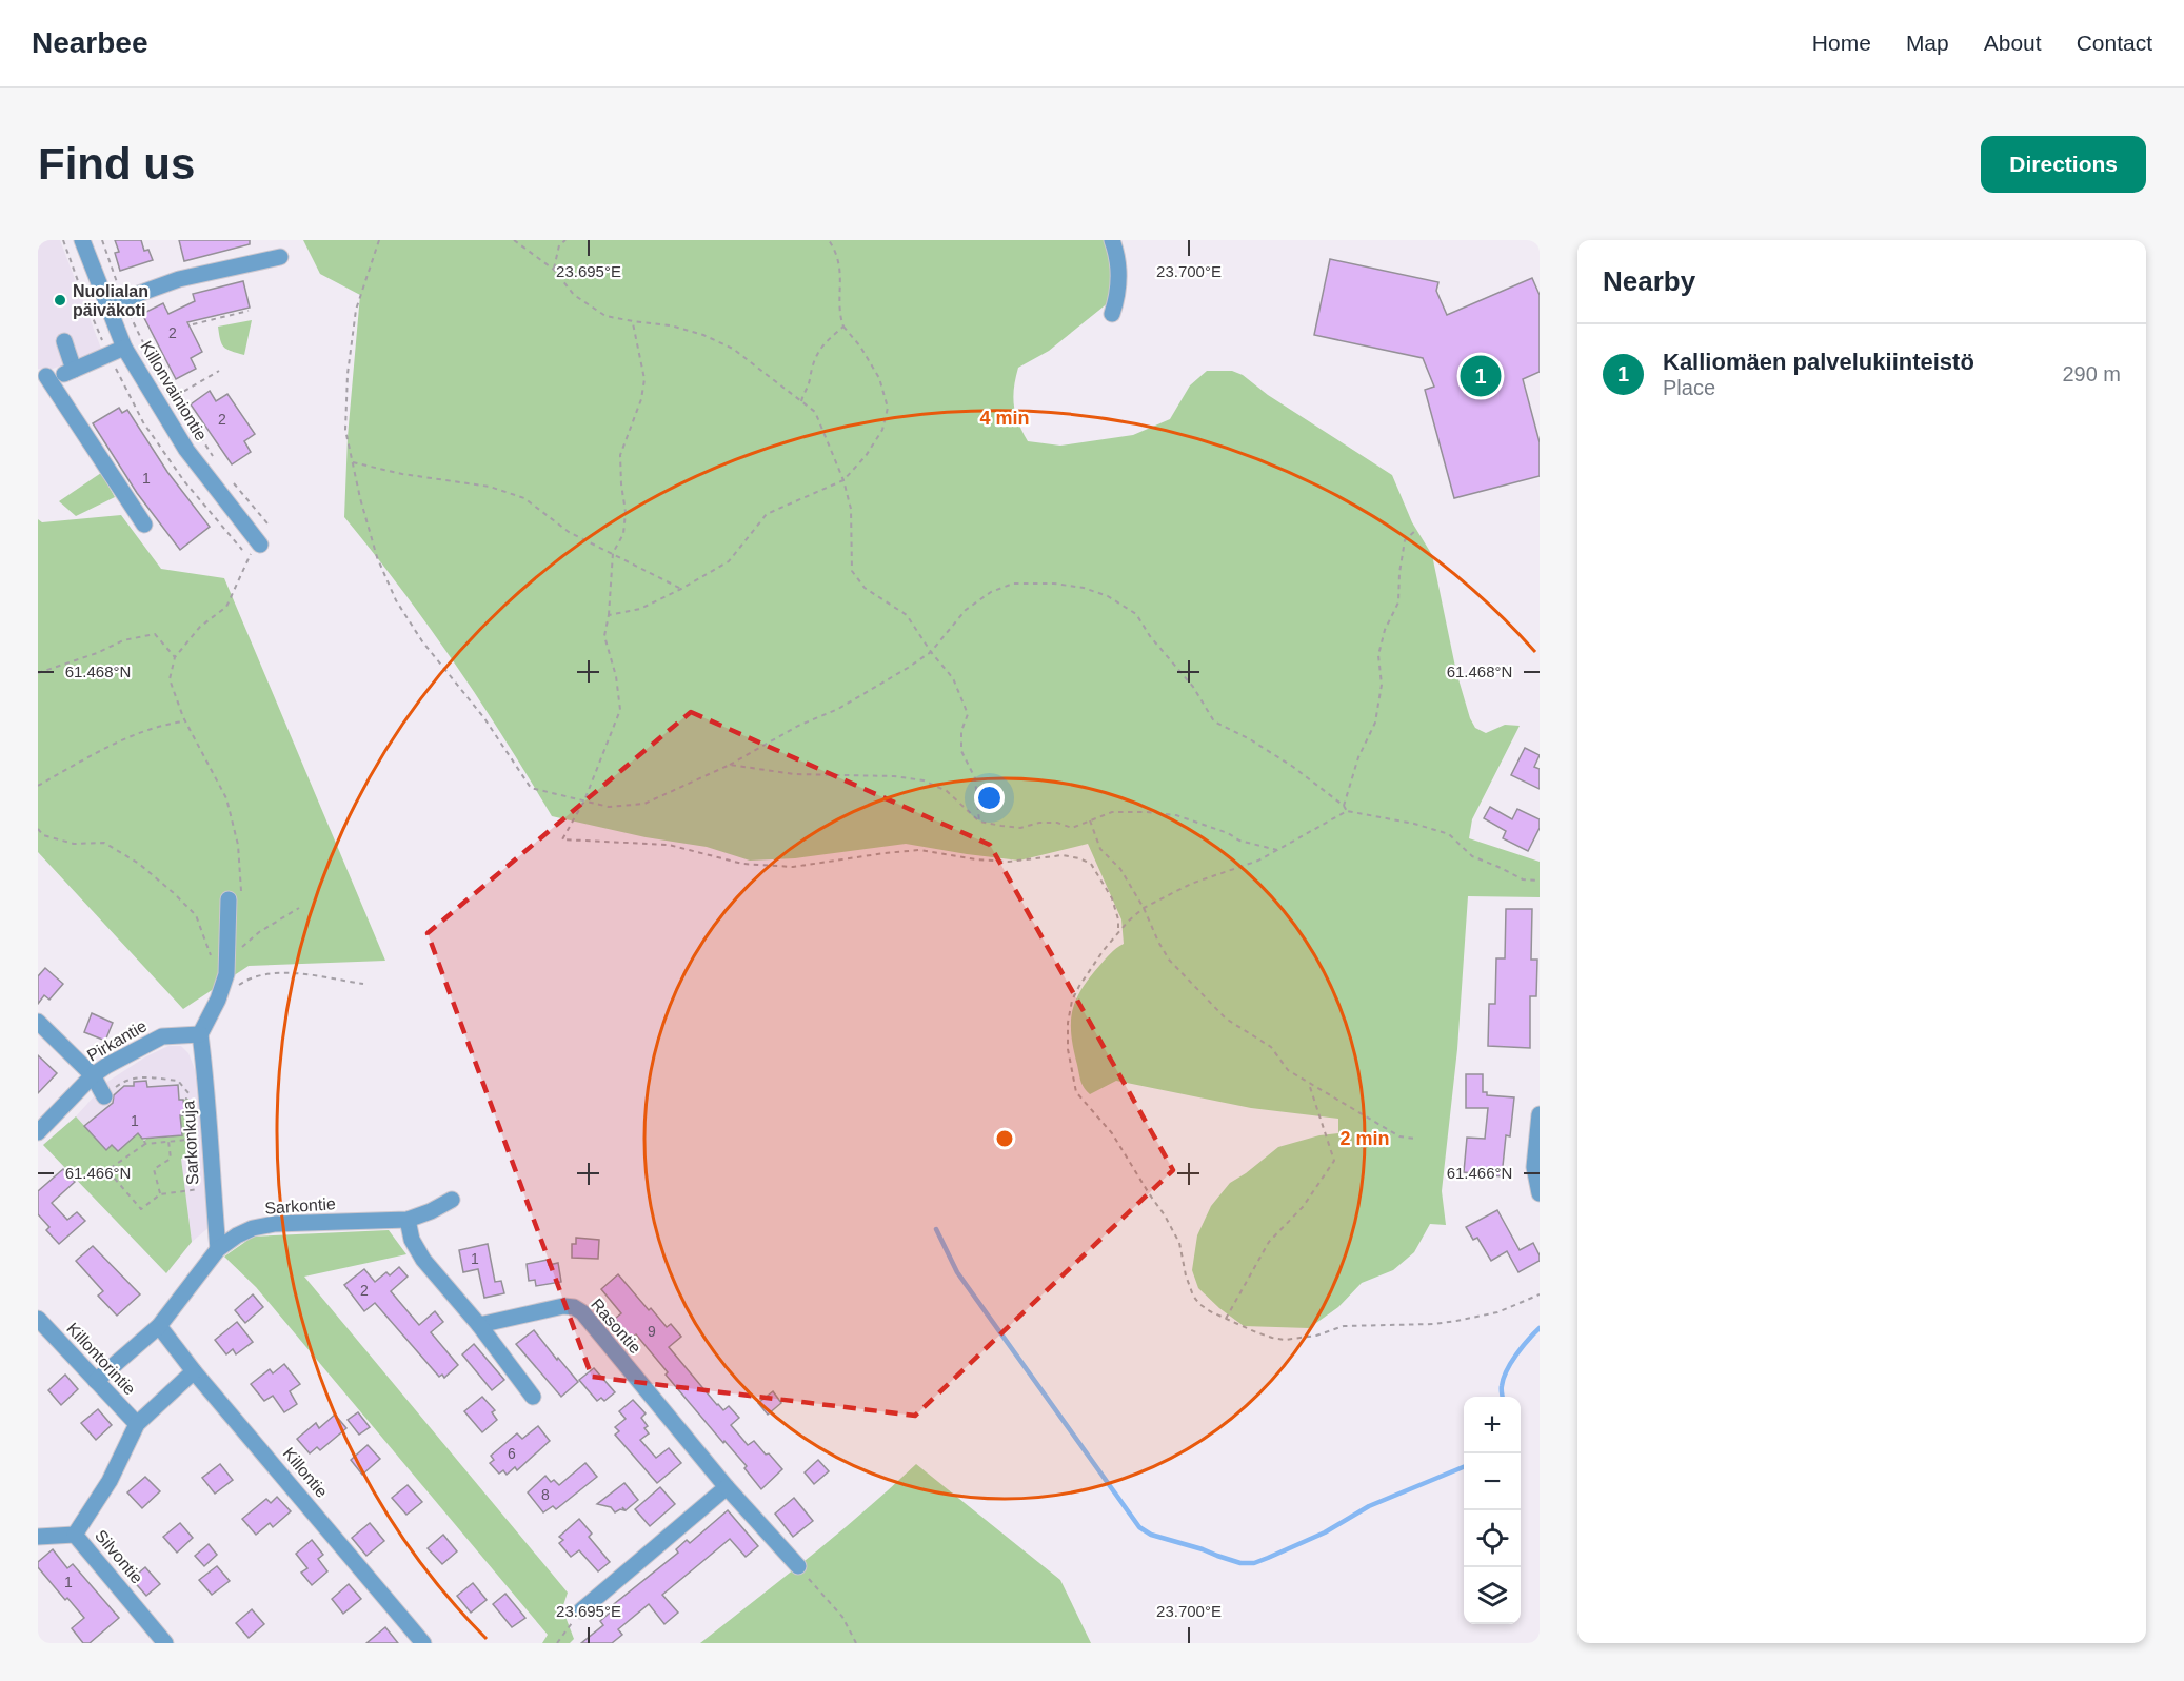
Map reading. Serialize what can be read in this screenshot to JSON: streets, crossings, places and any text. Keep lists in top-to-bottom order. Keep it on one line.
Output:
{"streets":{"street":["Killonvainiontie","Pirkantie","Sarkonkuja","Sarkontie","Rasontie","Killontorintie","Killontie","Silvontie"]},"crossings":[["Pirkantie","Sarkonkuja"],["Sarkonkuja","Sarkontie"],["Sarkontie","Killontorintie"],["Sarkontie","Killontie"],["Killontorintie","Silvontie"]],"places":["Nuolialan päiväkoti"],"house_numbers":["2","2","1","1","1","2","9","6","8","1"],"page":{"header":"Nearbee","nav":["Home","Map","About","Contact"],"buttons":"Directions","title":"Find us","heading":"Nearby","list":[{"mark":"1","name":"Kalliomäen palvelukiinteistö","note":"Place","value":"290 m"}],"pins":"1","map_buttons":["+","−"]},"coordinates":["23.695°E","23.700°E","61.468°N","61.466°N"],"rings":["4 min","2 min"]}
